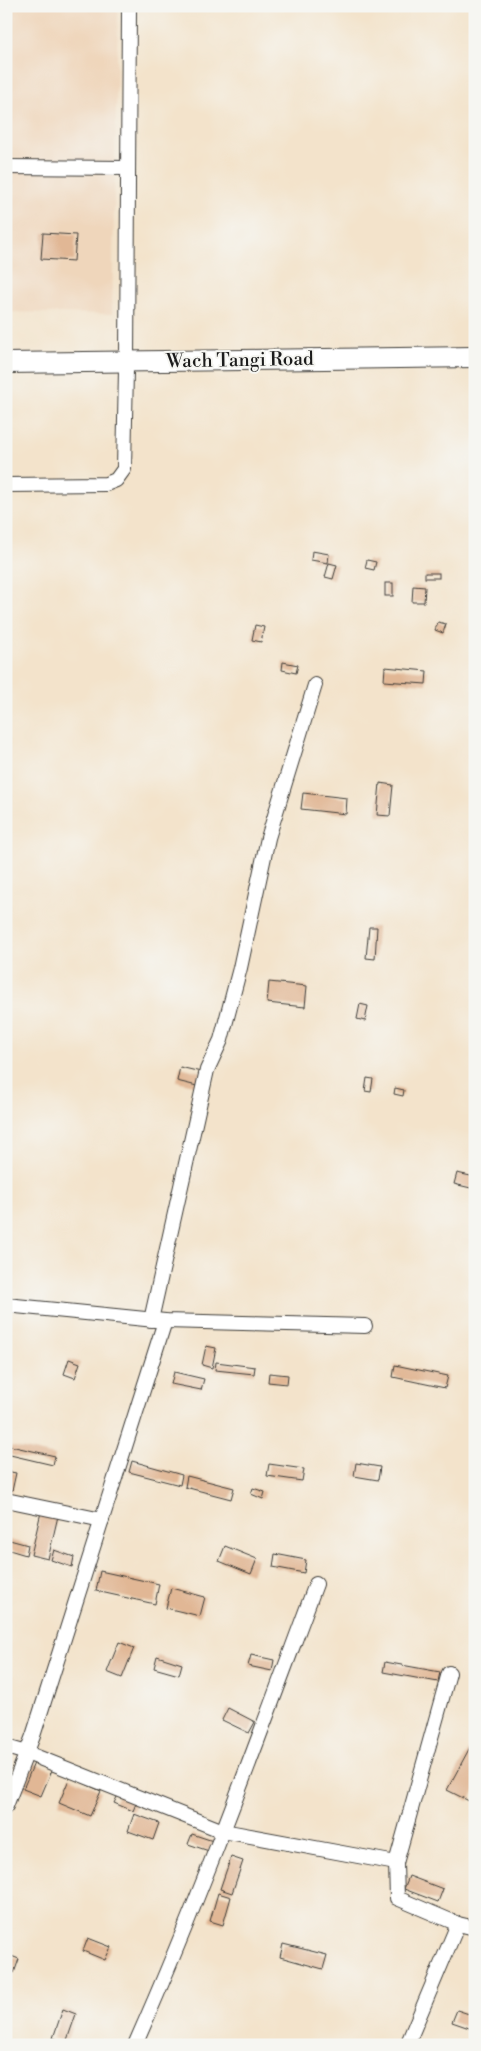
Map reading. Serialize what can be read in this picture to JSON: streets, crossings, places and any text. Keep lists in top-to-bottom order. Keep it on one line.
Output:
{"streets":{"main road":["Wach Tangi Road"]}}
